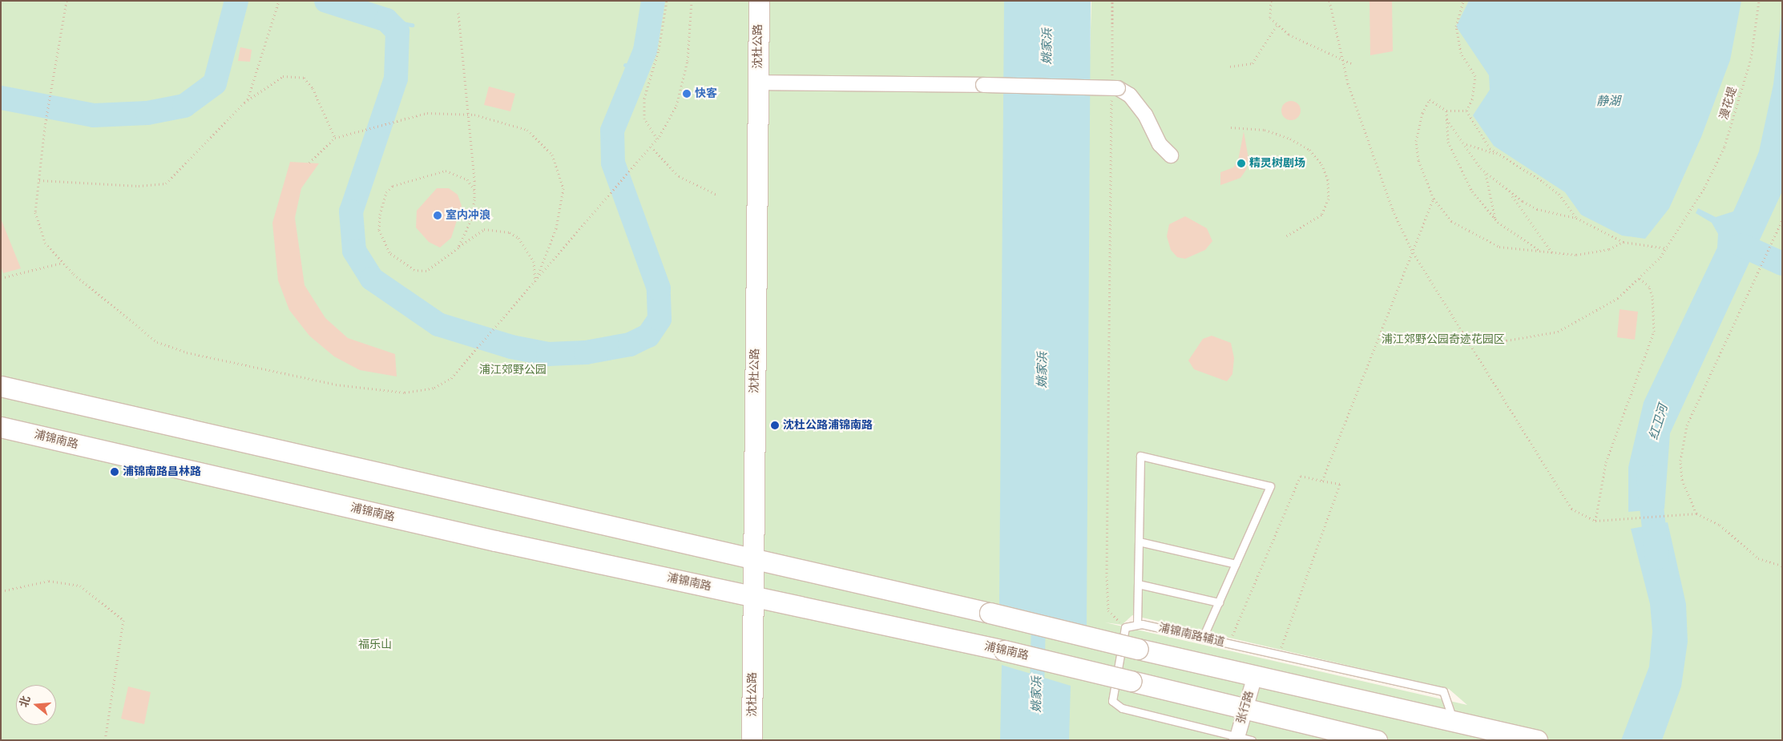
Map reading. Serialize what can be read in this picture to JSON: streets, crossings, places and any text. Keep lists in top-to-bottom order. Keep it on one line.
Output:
{"streets":{"main road":["沈杜公路","浦锦南路"],"street":["张行路"],"lane":["浦锦南路辅道"],"path":["漫花堤"]},"crossings":[["沈杜公路","浦锦南路"],["浦锦南路","张行路"]],"water":["姚家浜","静湖","红卫河"],"parks":["浦江郊野公园奇迹花园区","浦江郊野公园","福乐山"],"places":["快客","精灵树剧场","室内冲浪","沈杜公路浦锦南路","浦锦南路昌林路"],"north":"left"}
